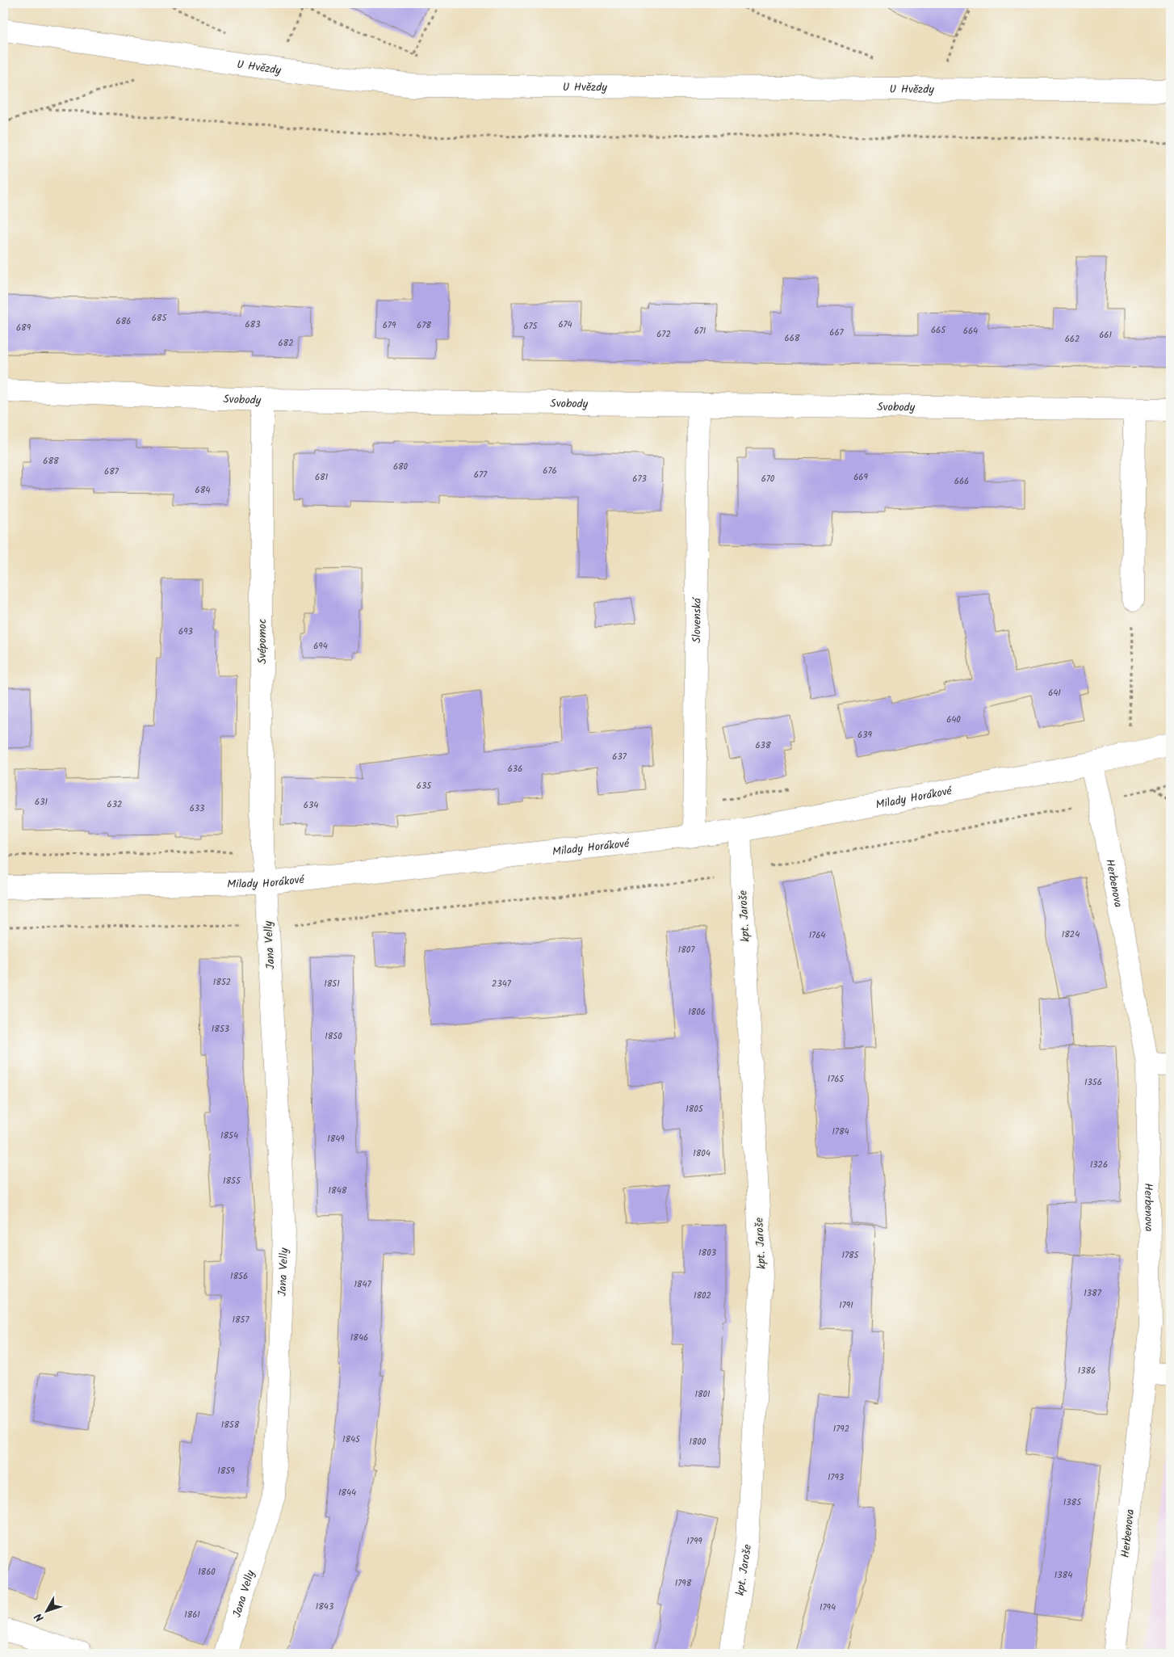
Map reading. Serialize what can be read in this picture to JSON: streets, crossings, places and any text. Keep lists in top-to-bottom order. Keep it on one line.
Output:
{"streets":{"street":["U Hvězdy","Svobody","Slovenská","Svépomoc","Milady Horákové","Herbenova","kpt. Jaroše","Jana Velly"]},"crossings":[["Svobody","Slovenská"],["Svobody","Svépomoc"],["Slovenská","Milady Horákové"],["Svépomoc","Milady Horákové"],["Svépomoc","Jana Velly"],["Milady Horákové","Herbenova"],["Milady Horákové","kpt. Jaroše"],["Milady Horákové","Jana Velly"]],"house_numbers":["685","686","683","674","679","678","675","689","665","671","664","667","672","661","668","662","682","688","680","676","687","677","681","669","673","670","666","684","693","694","641","640","639","638","637","636","635","631","632","634","633","1824","1764","1807","1852","1851","2347","1806","1853","1850","1765","1356","1805","1784","1854","1849","1804","1326","1855","1848","1803","1785","1856","1847","1387","1802","1791","1857","1846","1386","1801","1858","1792","1845","1800","1859","1793","1844","1385","1799","1860","1384","1798","1843","1794","1861"],"north":"bottom left"}
